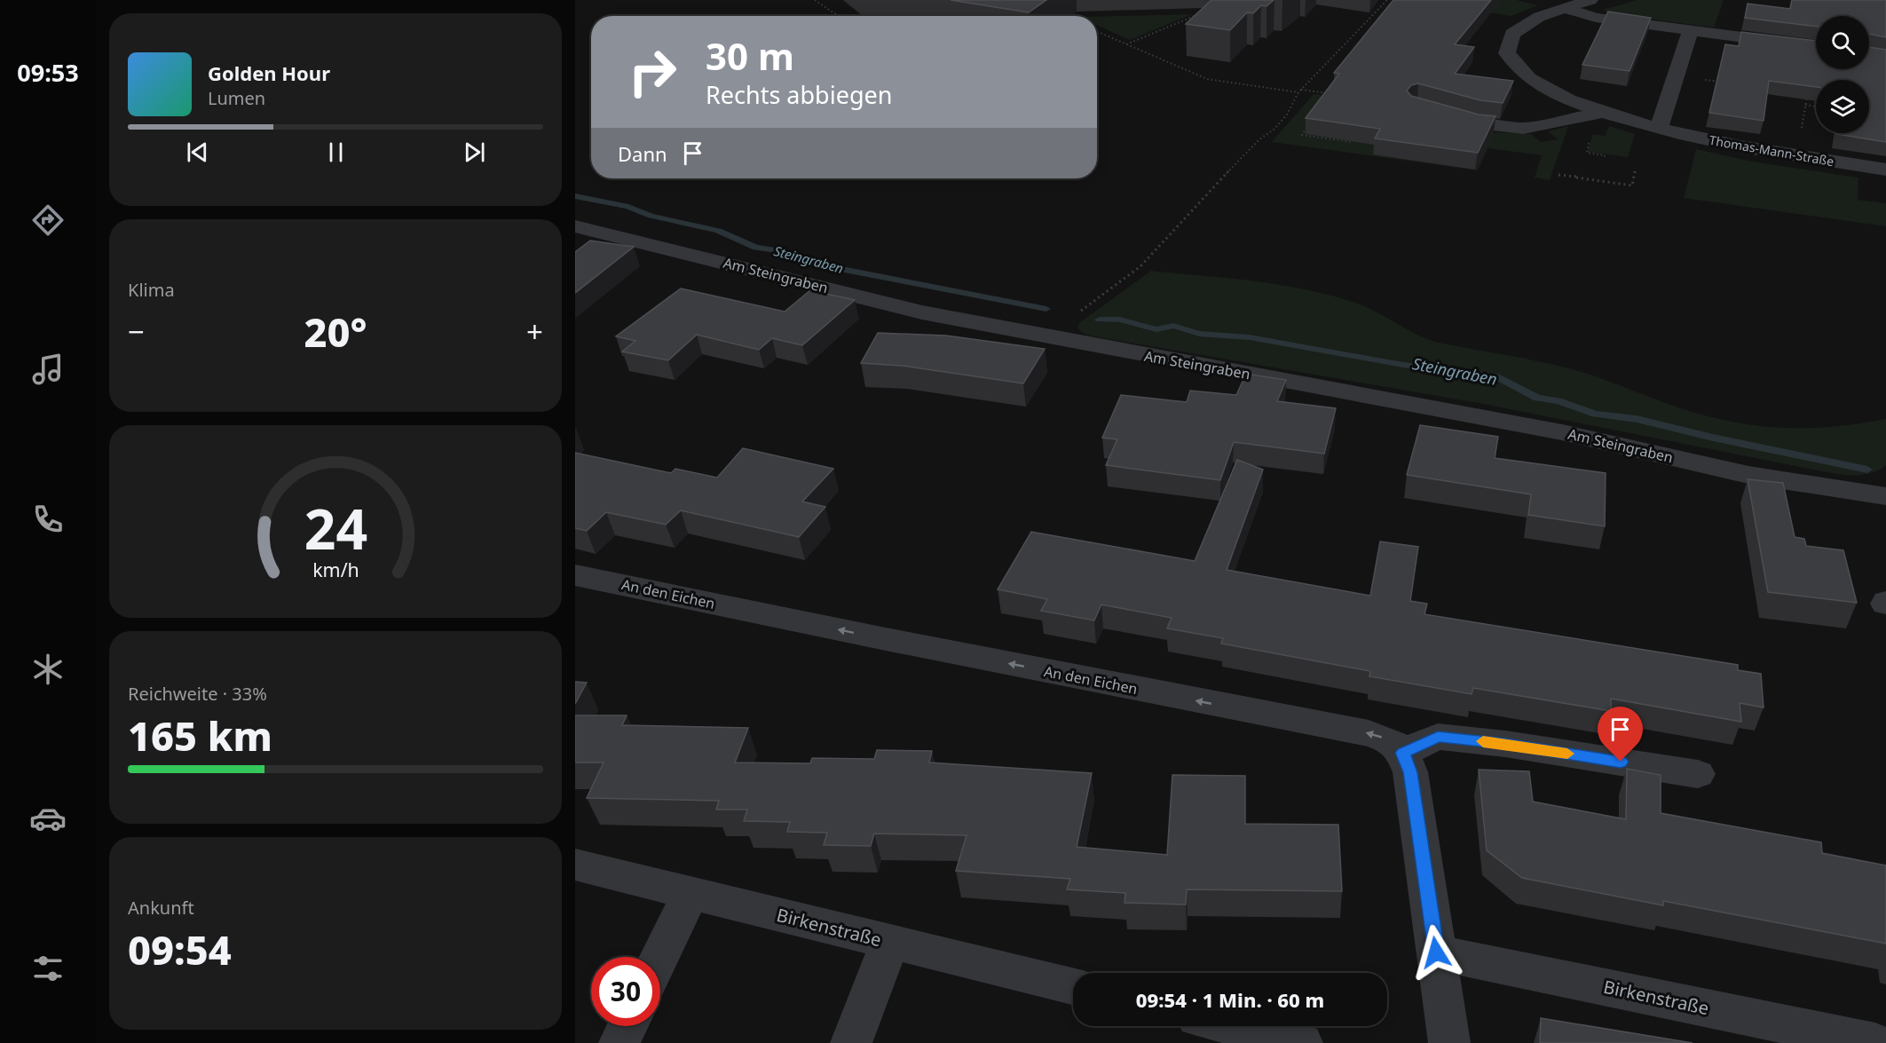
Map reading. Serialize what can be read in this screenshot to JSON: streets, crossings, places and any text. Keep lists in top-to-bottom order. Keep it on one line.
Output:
{"streets":{"street":["Thomas-Mann-Straße","Am Steingraben","An den Eichen","Birkenstraße"]},"one_way":["An den Eichen"],"water":["Steingraben"],"page":{"tabs":"09:53","turn":["30 m","Rechts abbiegen"],"song":["Golden Hour","Lumen"],"then":"Dann","tile":["Klima",["Reichweite · 33%","165 km"],["Ankunft","09:54"]],"heat":["−","20°","+"],"limit":"30","trip":"09:54 · 1 Min. · 60 m","gauge":["24","km/h"]}}
